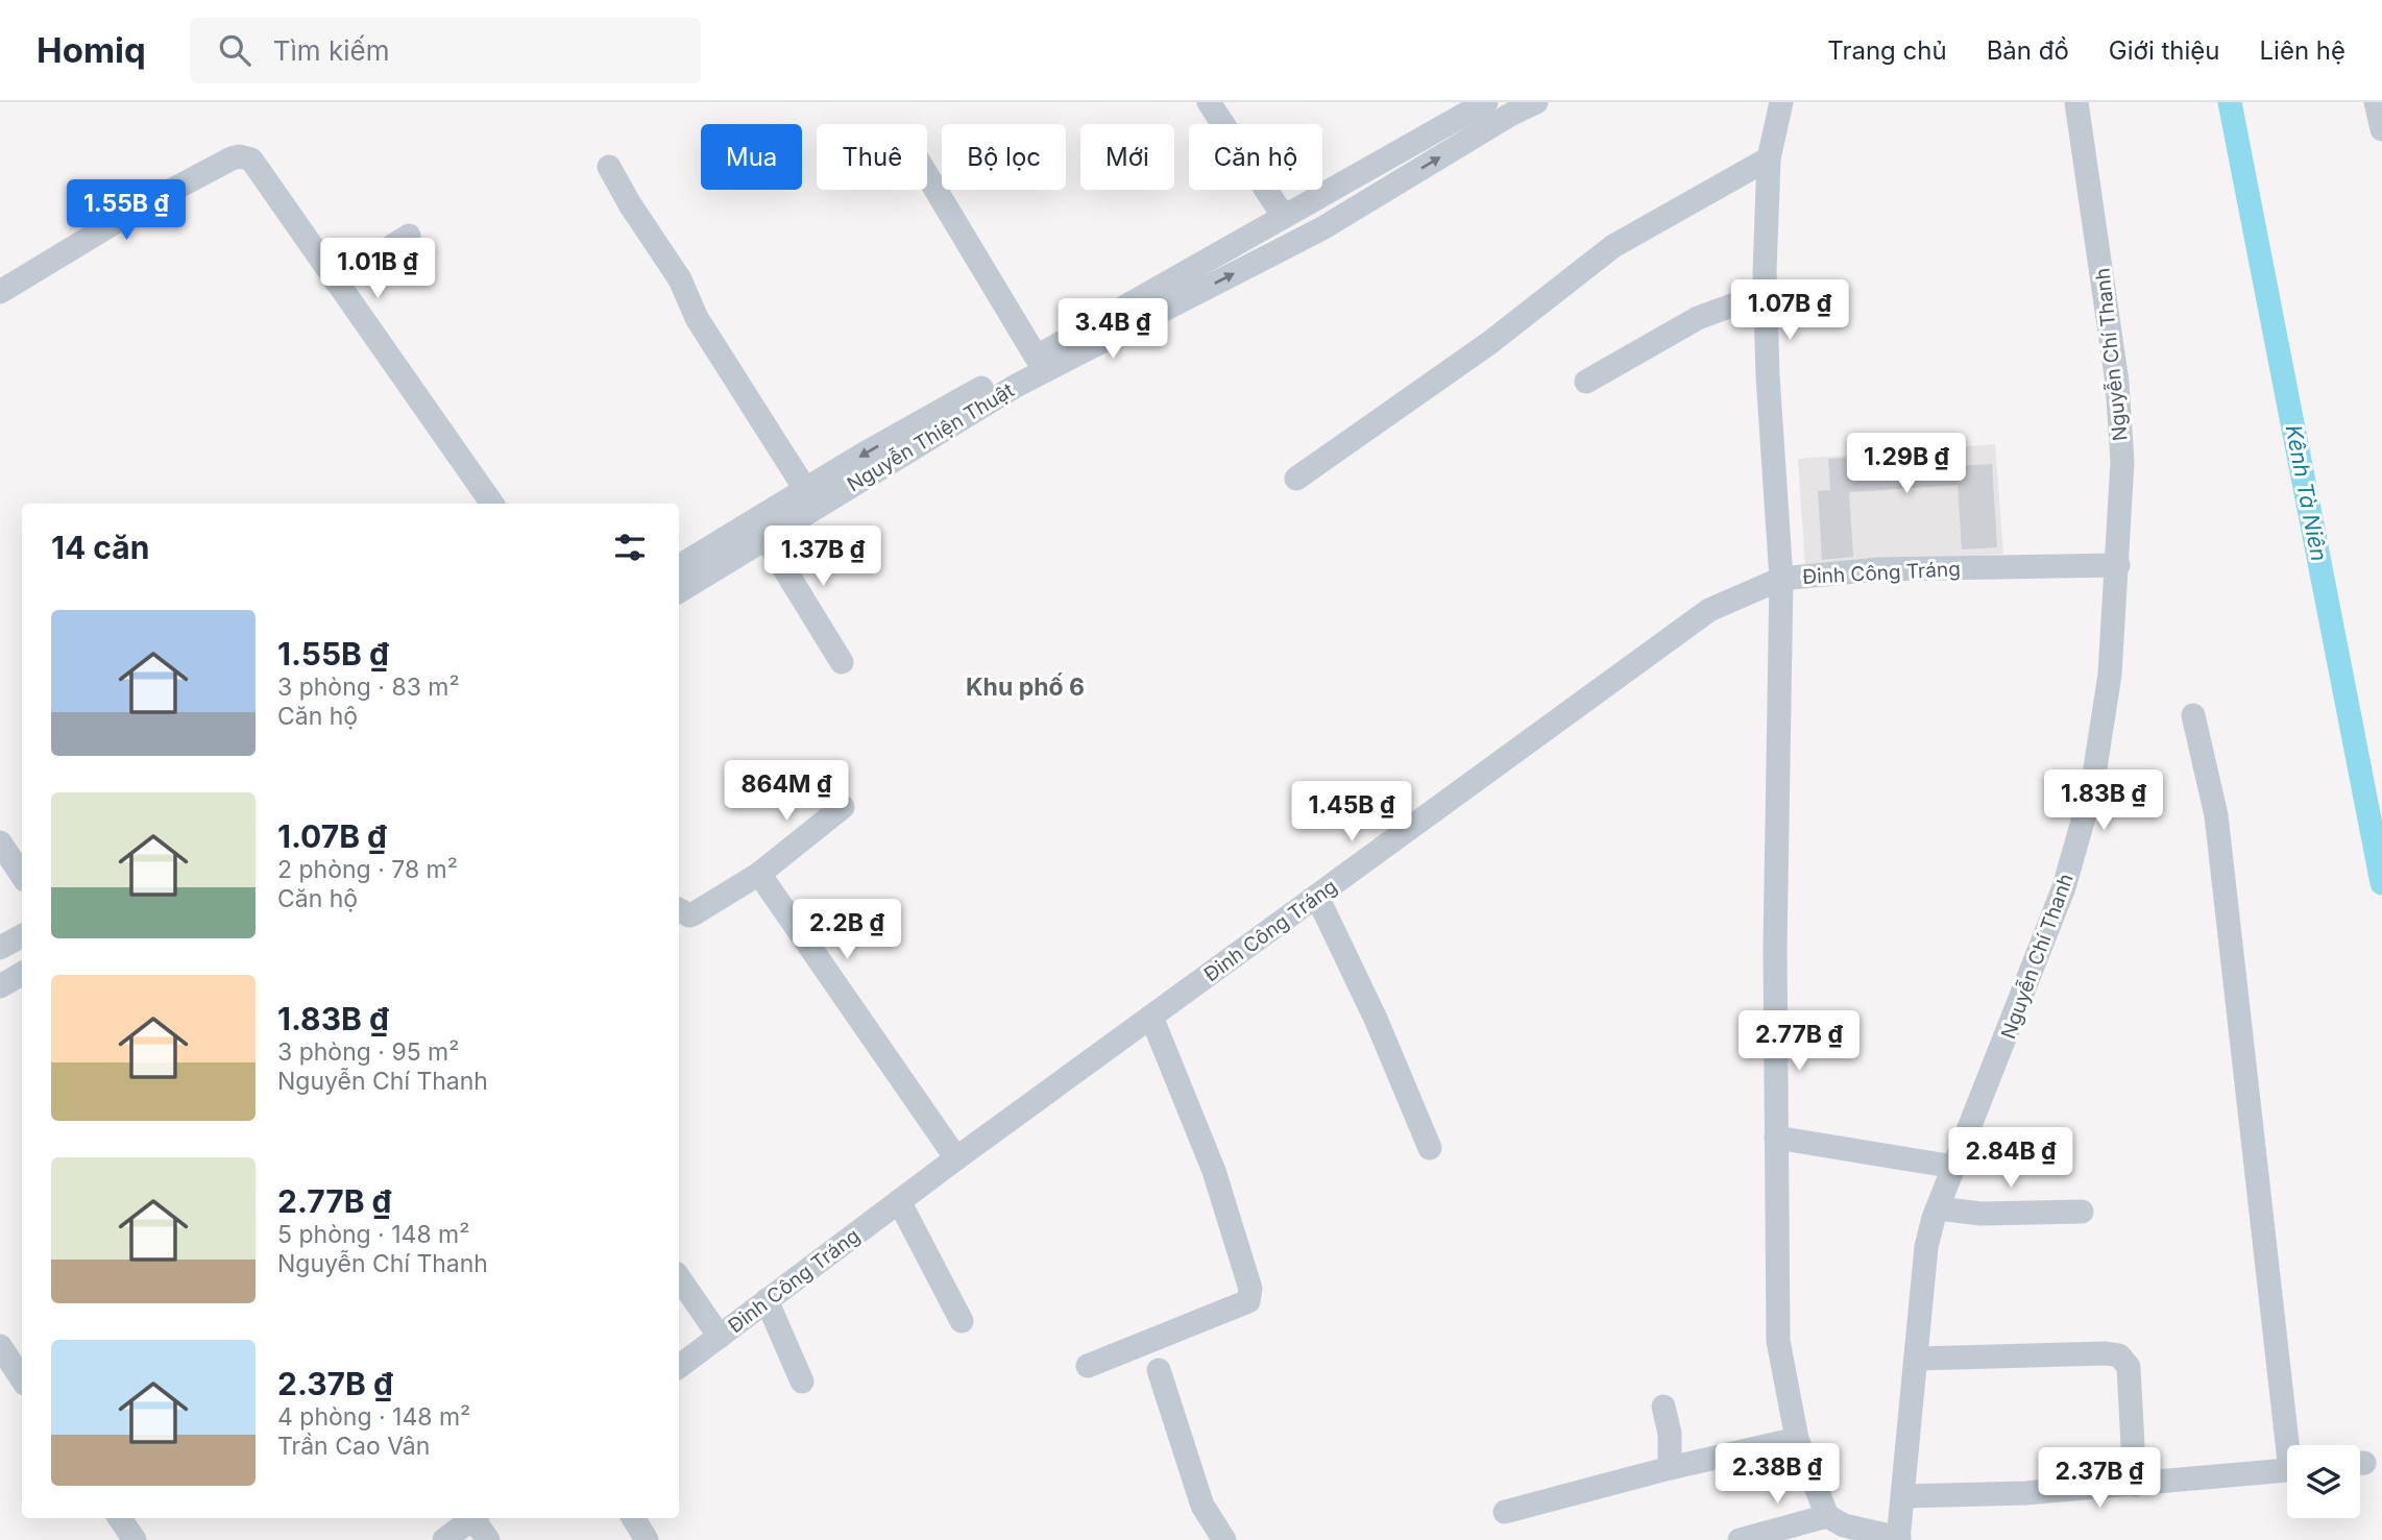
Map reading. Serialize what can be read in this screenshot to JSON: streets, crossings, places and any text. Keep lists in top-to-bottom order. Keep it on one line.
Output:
{"streets":{"street":["Nguyễn Chí Thanh","Nguyễn Thiện Thuật","Đinh Công Tráng"]},"crossings":[["Nguyễn Chí Thanh","Đinh Công Tráng"]],"districts":["Khu phố 6"],"water":["Kênh Tà Niên"],"page":{"header":"Homiq","search":"Tìm kiếm","nav":["Trang chủ","Bản đồ","Giới thiệu","Liên hệ"],"chip":["Mua","Thuê","Bộ lọc","Mới","Căn hộ"],"price":["1.55B ₫","1.01B ₫","1.07B ₫","3.4B ₫","1.29B ₫","1.37B ₫","864M ₫","1.83B ₫","1.45B ₫","2.2B ₫","2.77B ₫","2.84B ₫","2.38B ₫","2.37B ₫"],"heading":"14 căn","list":[{"name":"1.55B ₫","note":"3 phòng · 83 m² · Căn hộ"},{"name":"1.07B ₫","note":"2 phòng · 78 m² · Căn hộ"},{"name":"1.83B ₫","note":"3 phòng · 95 m² · Nguyễn Chí Thanh"},{"name":"2.77B ₫","note":"5 phòng · 148 m² · Nguyễn Chí Thanh"},{"name":"2.37B ₫","note":"4 phòng · 148 m² · Trần Cao Vân"}]}}
